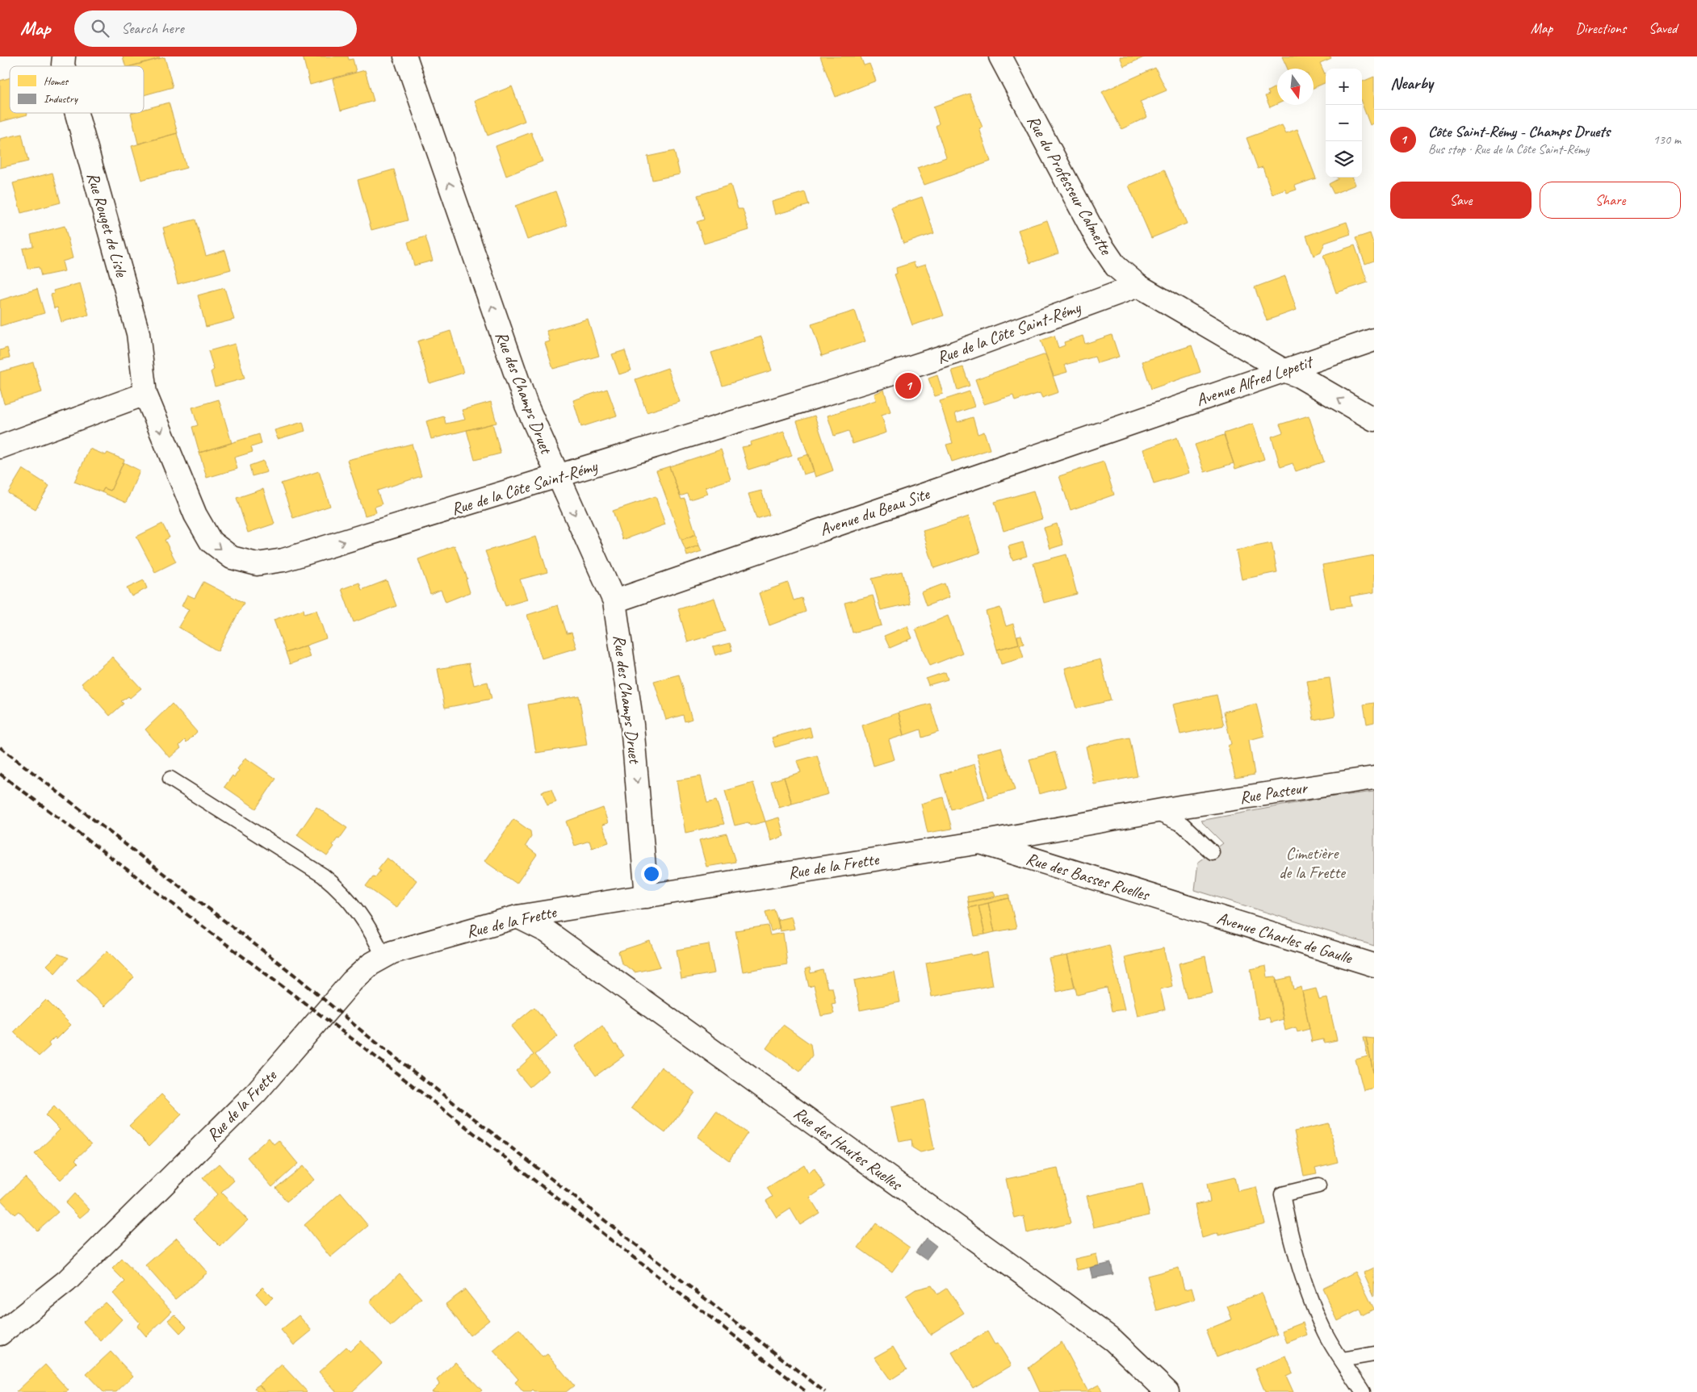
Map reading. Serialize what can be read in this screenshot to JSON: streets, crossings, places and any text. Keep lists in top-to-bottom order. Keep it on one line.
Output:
{"streets":{"street":["Rue du Professeur Calmette","Rue Rouget de Lisle","Rue de la Côte Saint-Rémy","Avenue Alfred Lepetit","Rue des Champs Druet","Avenue du Beau Site","Rue Pasteur","Rue de la Frette","Rue des Basses Ruelles","Avenue Charles de Gaulle","Rue des Hautes Ruelles"]},"crossings":[["Rue du Professeur Calmette","Rue de la Côte Saint-Rémy"],["Rue du Professeur Calmette","Avenue Alfred Lepetit"],["Rue Rouget de Lisle","Rue de la Côte Saint-Rémy"],["Rue de la Côte Saint-Rémy","Rue des Champs Druet"],["Avenue Alfred Lepetit","Avenue du Beau Site"],["Rue des Champs Druet","Avenue du Beau Site"],["Rue des Champs Druet","Rue de la Frette"],["Rue Pasteur","Rue de la Frette"],["Rue de la Frette","Rue des Basses Ruelles"],["Rue de la Frette","Rue des Hautes Ruelles"],["Rue des Basses Ruelles","Avenue Charles de Gaulle"]],"parks":["Cimetière de la Frette"],"legend":["Homes","Industry"],"north":"bottom","page":{"header":"Map","search":"Search here","nav":["Map","Directions","Saved"],"heading":"Nearby","map_buttons":["+","−"],"list":[{"mark":"1","name":"Côte Saint-Rémy - Champs Druets","note":"Bus stop · Rue de la Côte Saint-Rémy","value":"130 m"}],"buttons":["Save","Share"],"pins":"1"}}
